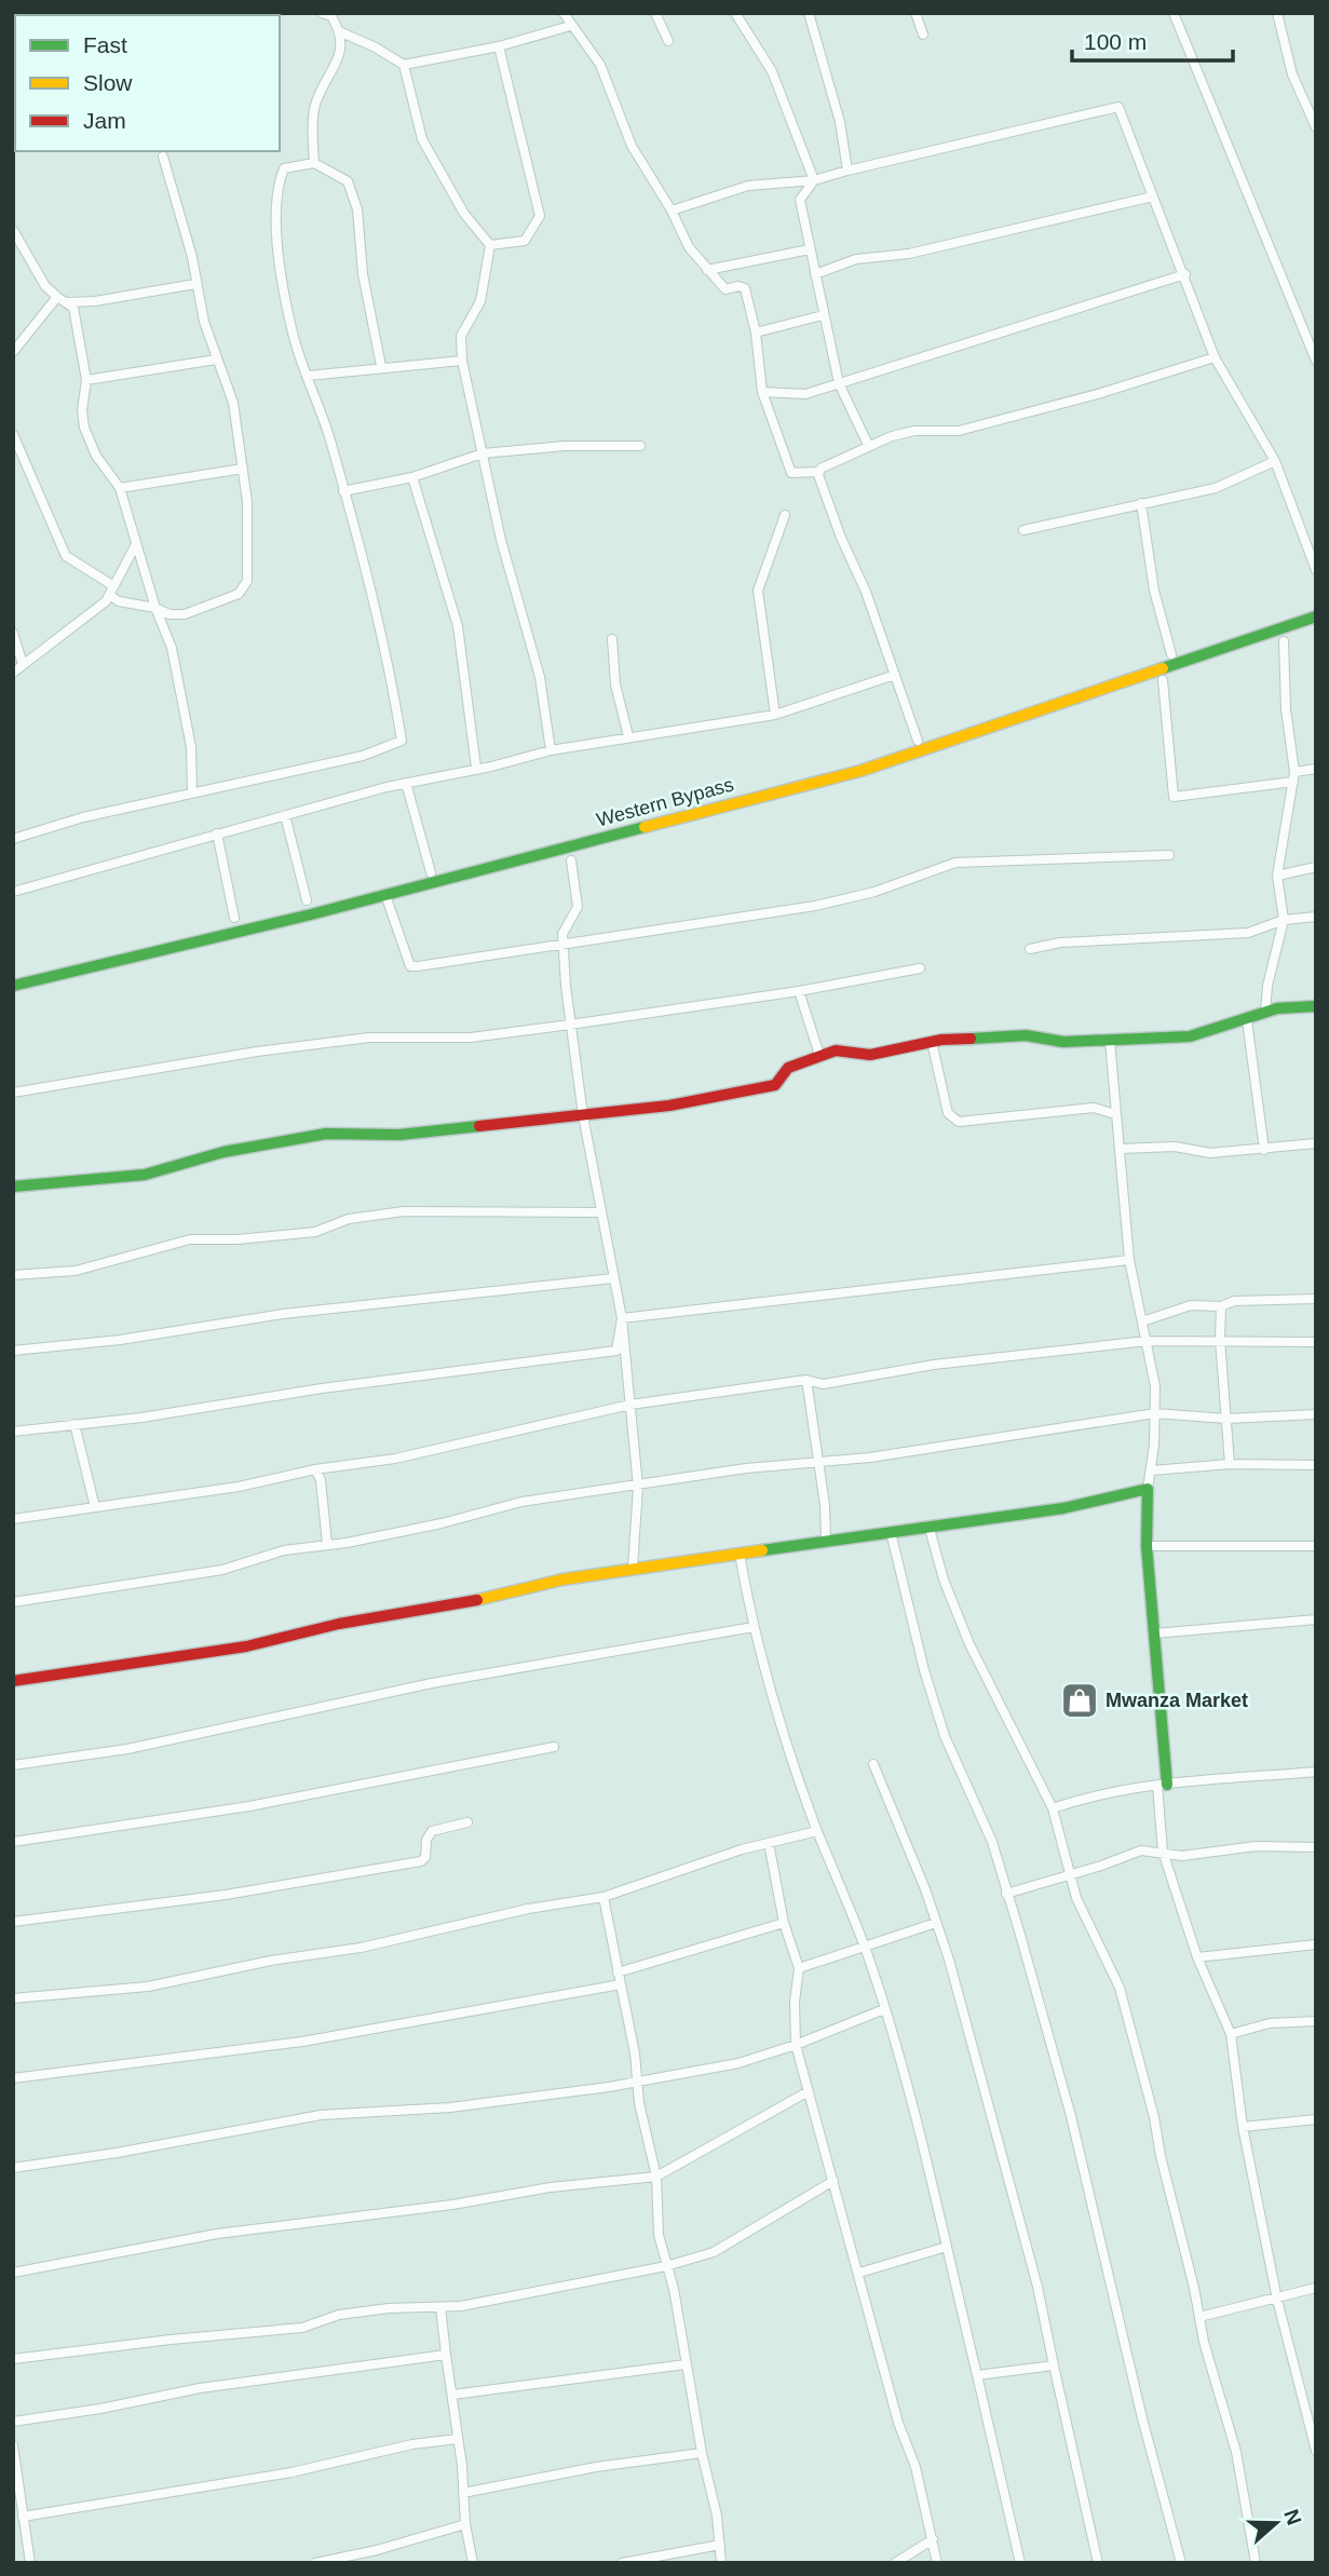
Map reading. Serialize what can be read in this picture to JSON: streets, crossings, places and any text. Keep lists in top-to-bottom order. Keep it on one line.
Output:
{"streets":{"street":["Western Bypass"]},"places":{"shop":["Mwanza Market"]},"legend":["Fast","Slow","Jam"],"scale_bar":"100 m","north":"right"}
